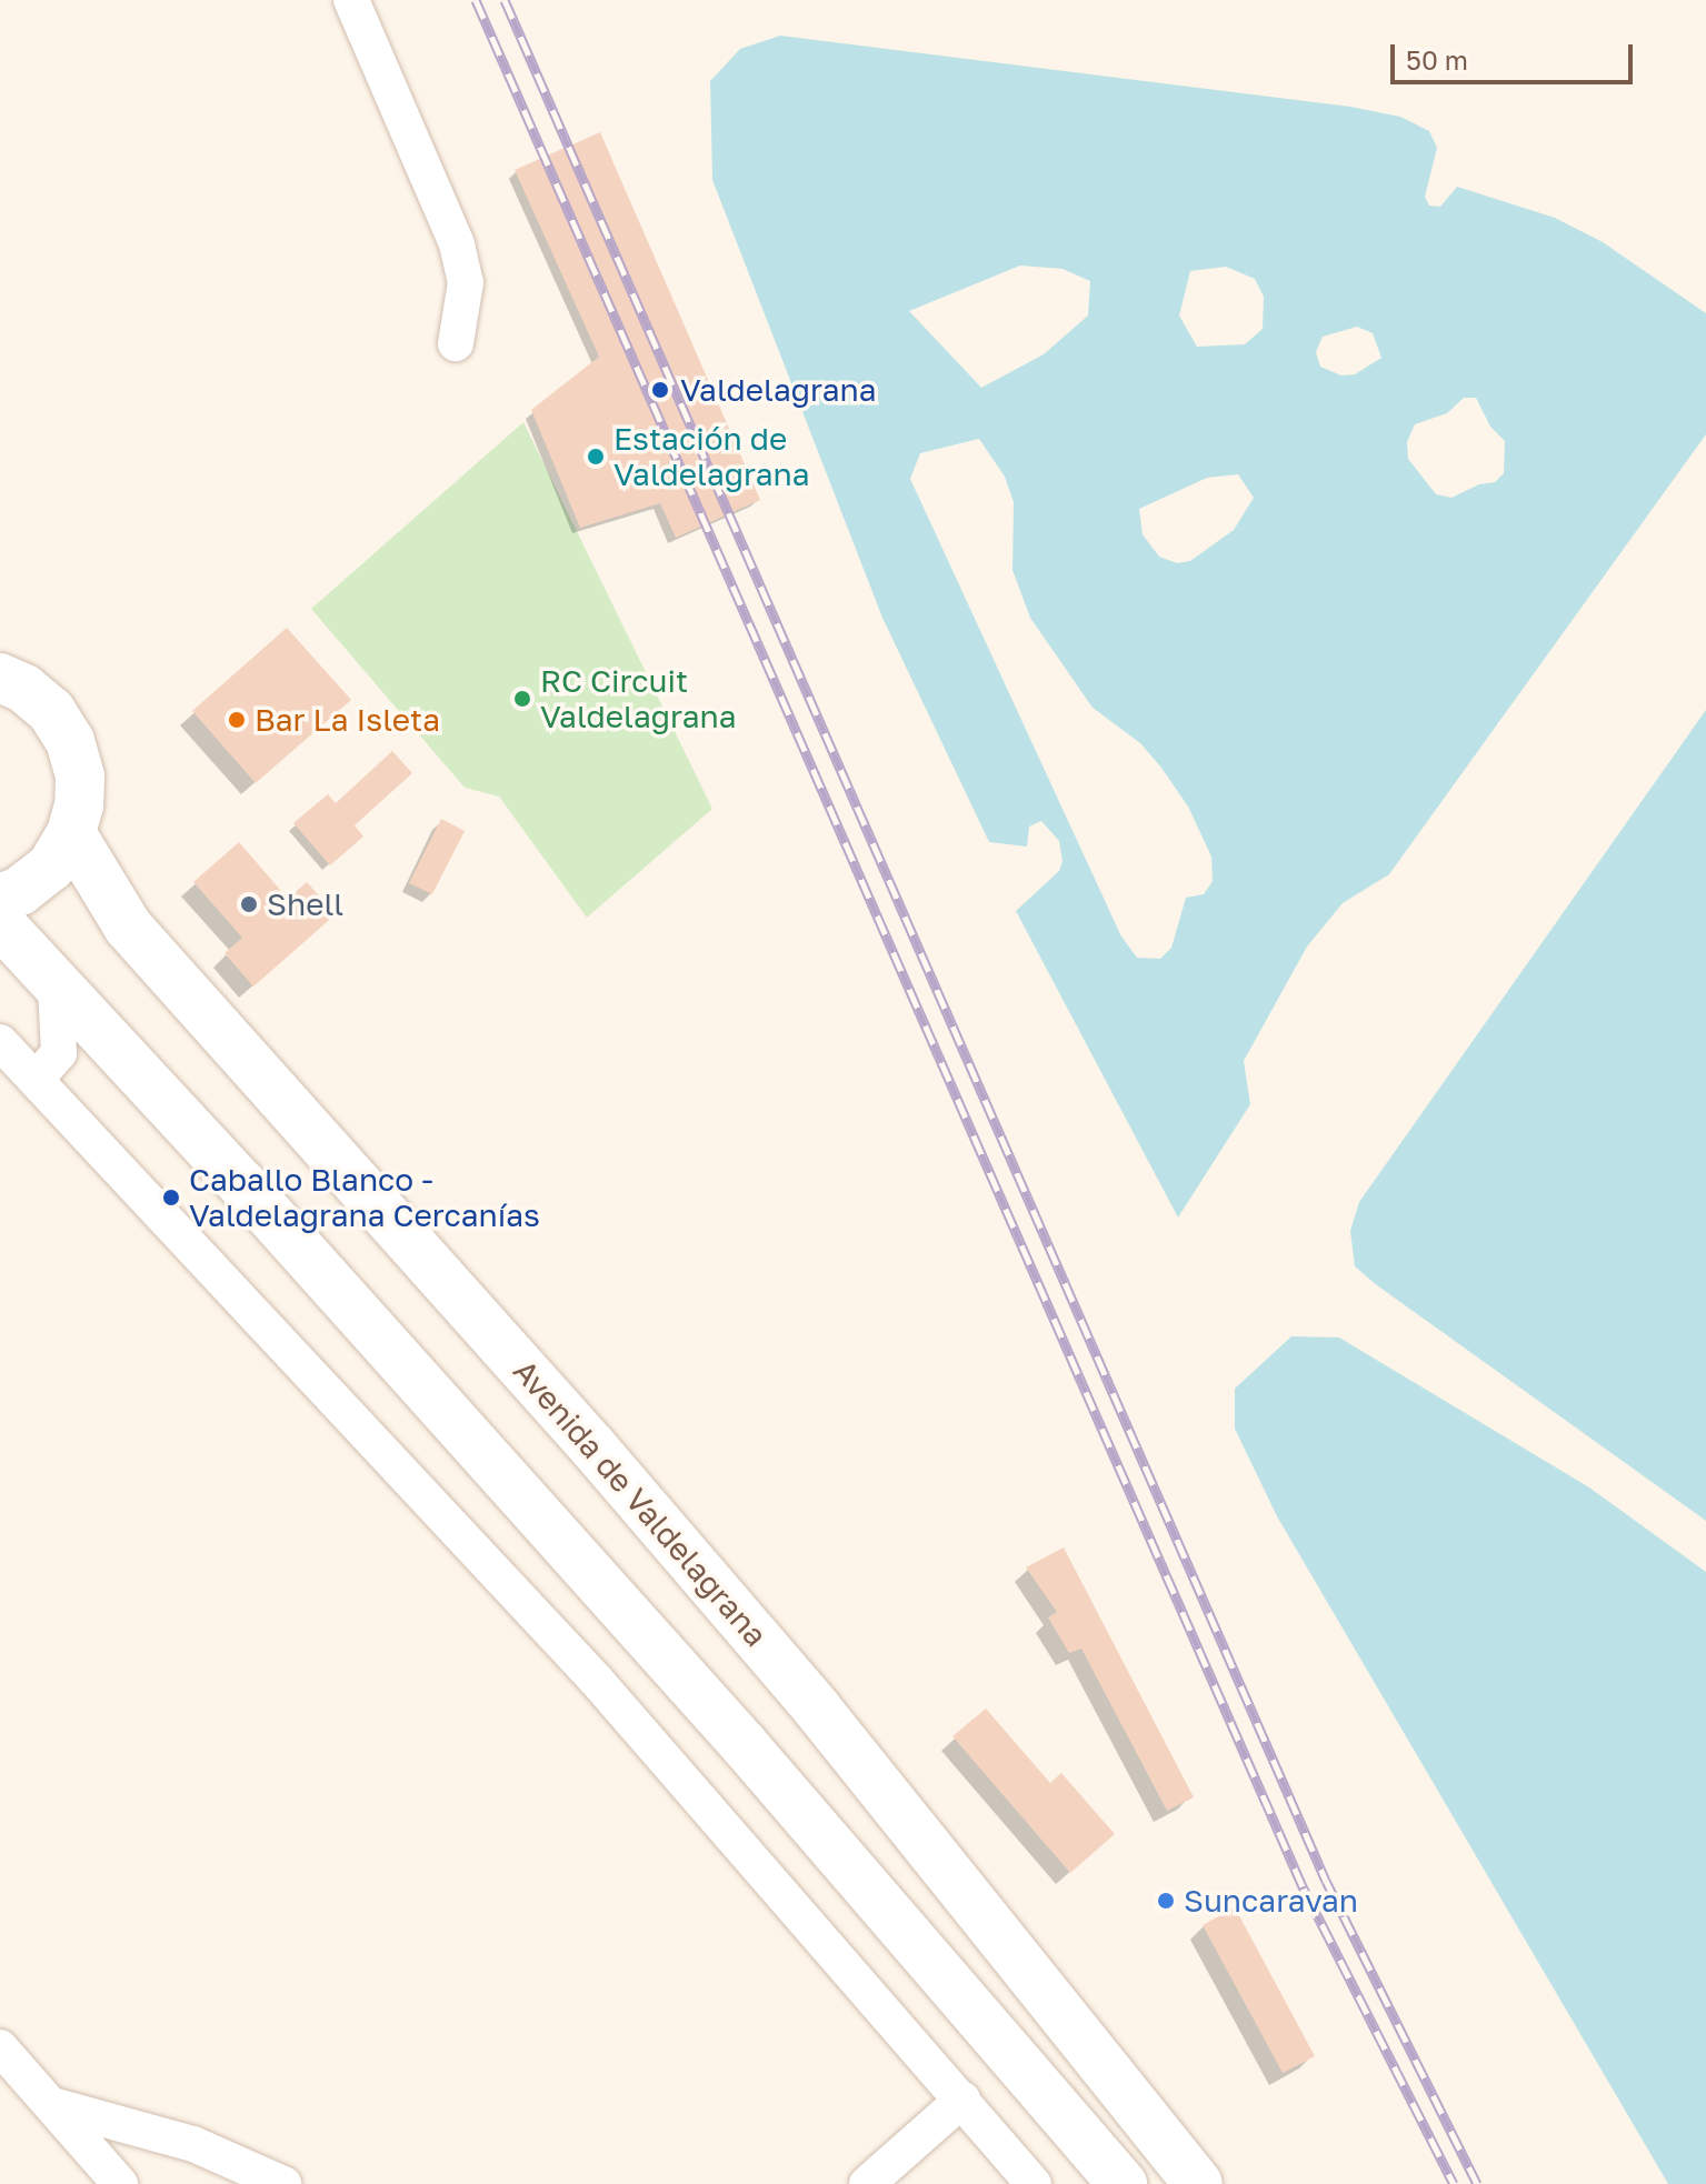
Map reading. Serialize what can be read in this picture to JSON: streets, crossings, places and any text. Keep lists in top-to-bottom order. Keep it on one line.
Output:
{"streets":{"main road":["Avenida de Valdelagrana"]},"places":["Valdelagrana","Estación de Valdelagrana","RC Circuit Valdelagrana","Bar La Isleta","Shell","Caballo Blanco - Valdelagrana Cercanías","Suncaravan"],"scale_bar":"50 m"}
